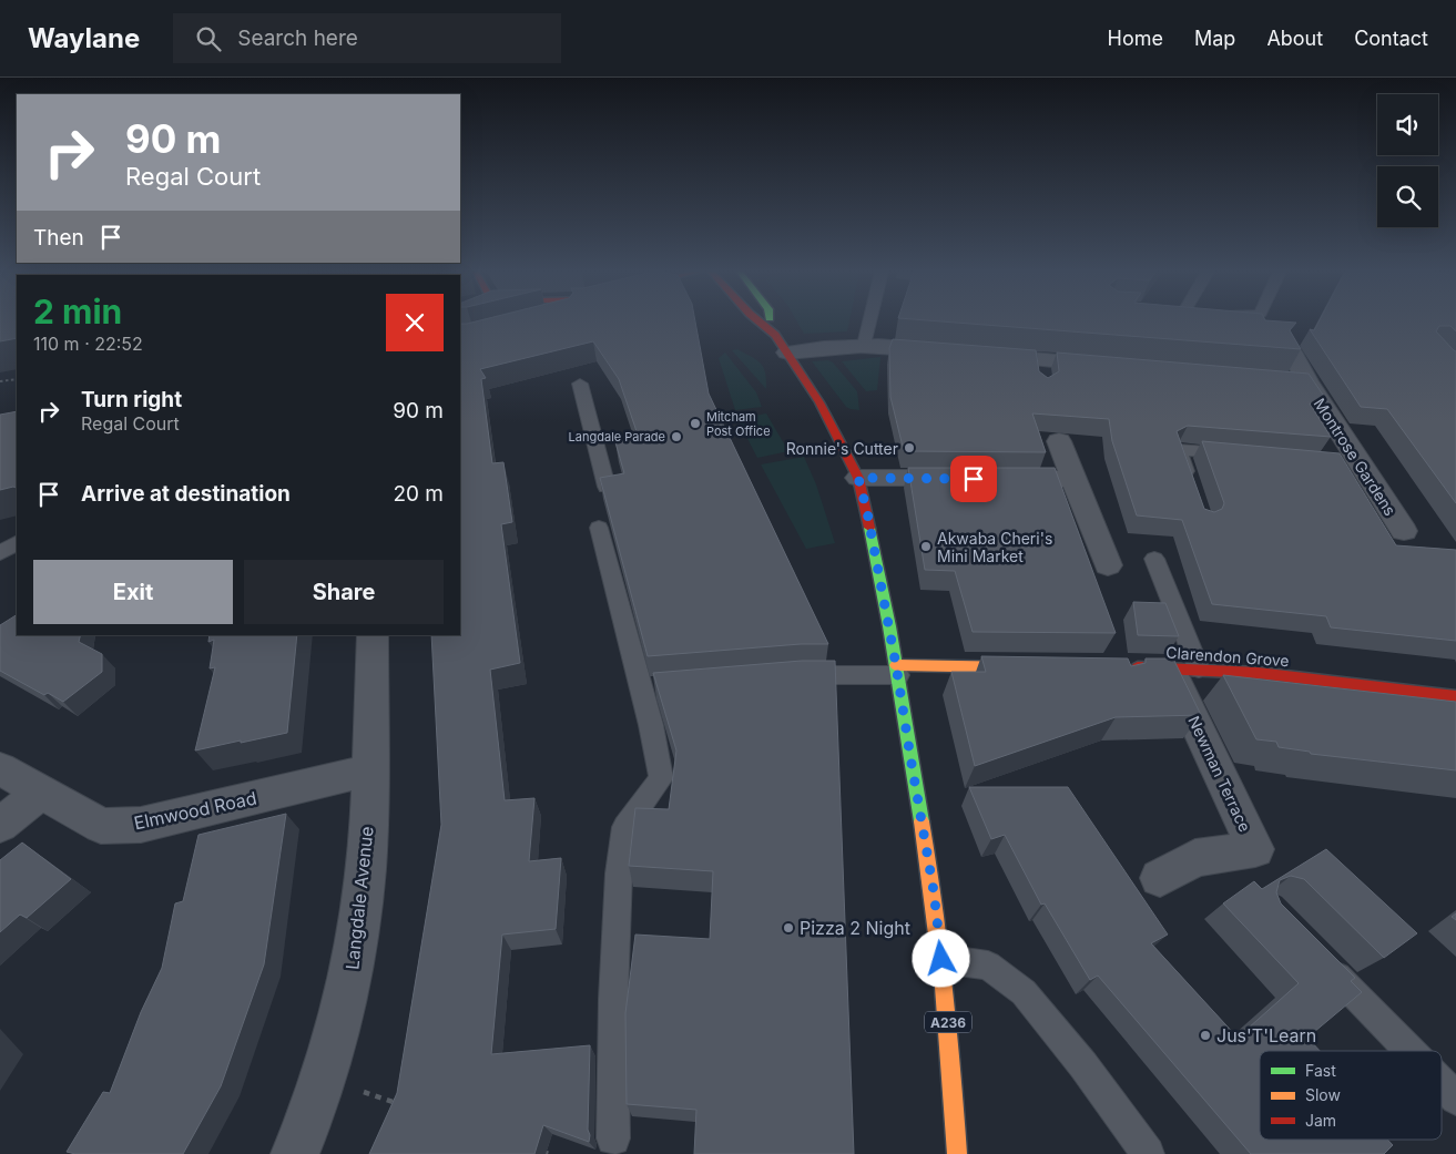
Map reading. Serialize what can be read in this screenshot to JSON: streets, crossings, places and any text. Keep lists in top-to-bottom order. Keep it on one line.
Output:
{"streets":{"main road":["Clarendon Grove","A236"],"street":["Montrose Gardens","Newman Terrace","Elmwood Road","Langdale Avenue"]},"crossings":[["Clarendon Grove","Newman Terrace"],["Elmwood Road","Langdale Avenue"]],"places":["Mitcham Post Office","Langdale Parade","Ronnie's Cutter","Akwaba Cheri's Mini Market","Pizza 2 Night","Jus'T'Learn"],"legend":["Fast","Slow","Jam"],"page":{"header":"Waylane","search":"Search here","nav":["Home","Map","About","Contact"],"turn":["90 m","Regal Court"],"then":"Then","heading":["2 min","110 m · 22:52"],"list":[{"name":"Turn right","note":"Regal Court","value":"90 m"},{"name":"Arrive at destination","value":"20 m"}],"buttons":["Exit","Share"]}}
